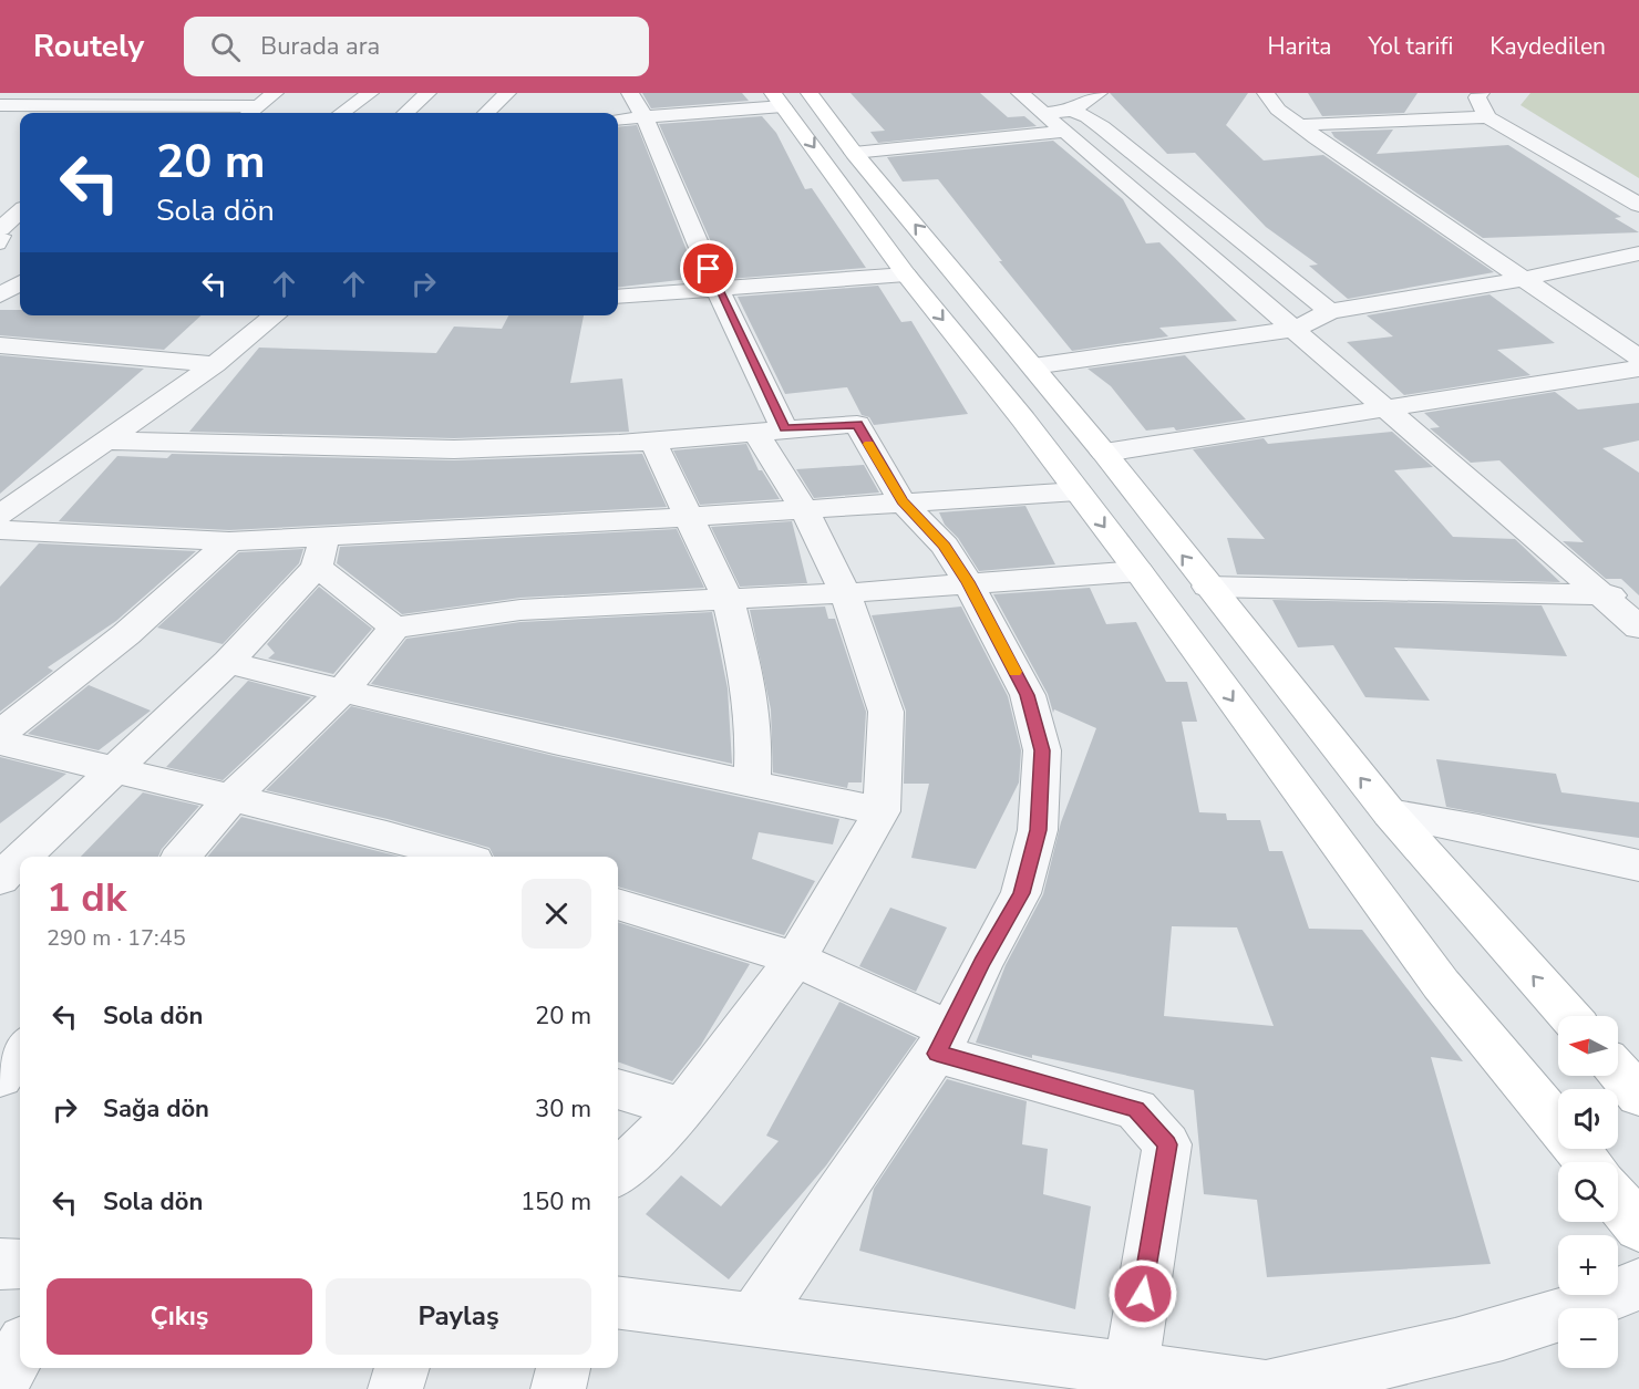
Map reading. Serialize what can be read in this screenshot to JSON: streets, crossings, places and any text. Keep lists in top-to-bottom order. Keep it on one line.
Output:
{"north":"left","page":{"header":"Routely","search":"Burada ara","nav":["Harita","Yol tarifi","Kaydedilen"],"turn":["20 m","Sola dön"],"heading":["1 dk","290 m · 17:45"],"list":[{"name":"Sola dön","value":"20 m"},{"name":"Sağa dön","value":"30 m"},{"name":"Sola dön","value":"150 m"}],"map_buttons":["+","−"],"buttons":["Çıkış","Paylaş"]}}
